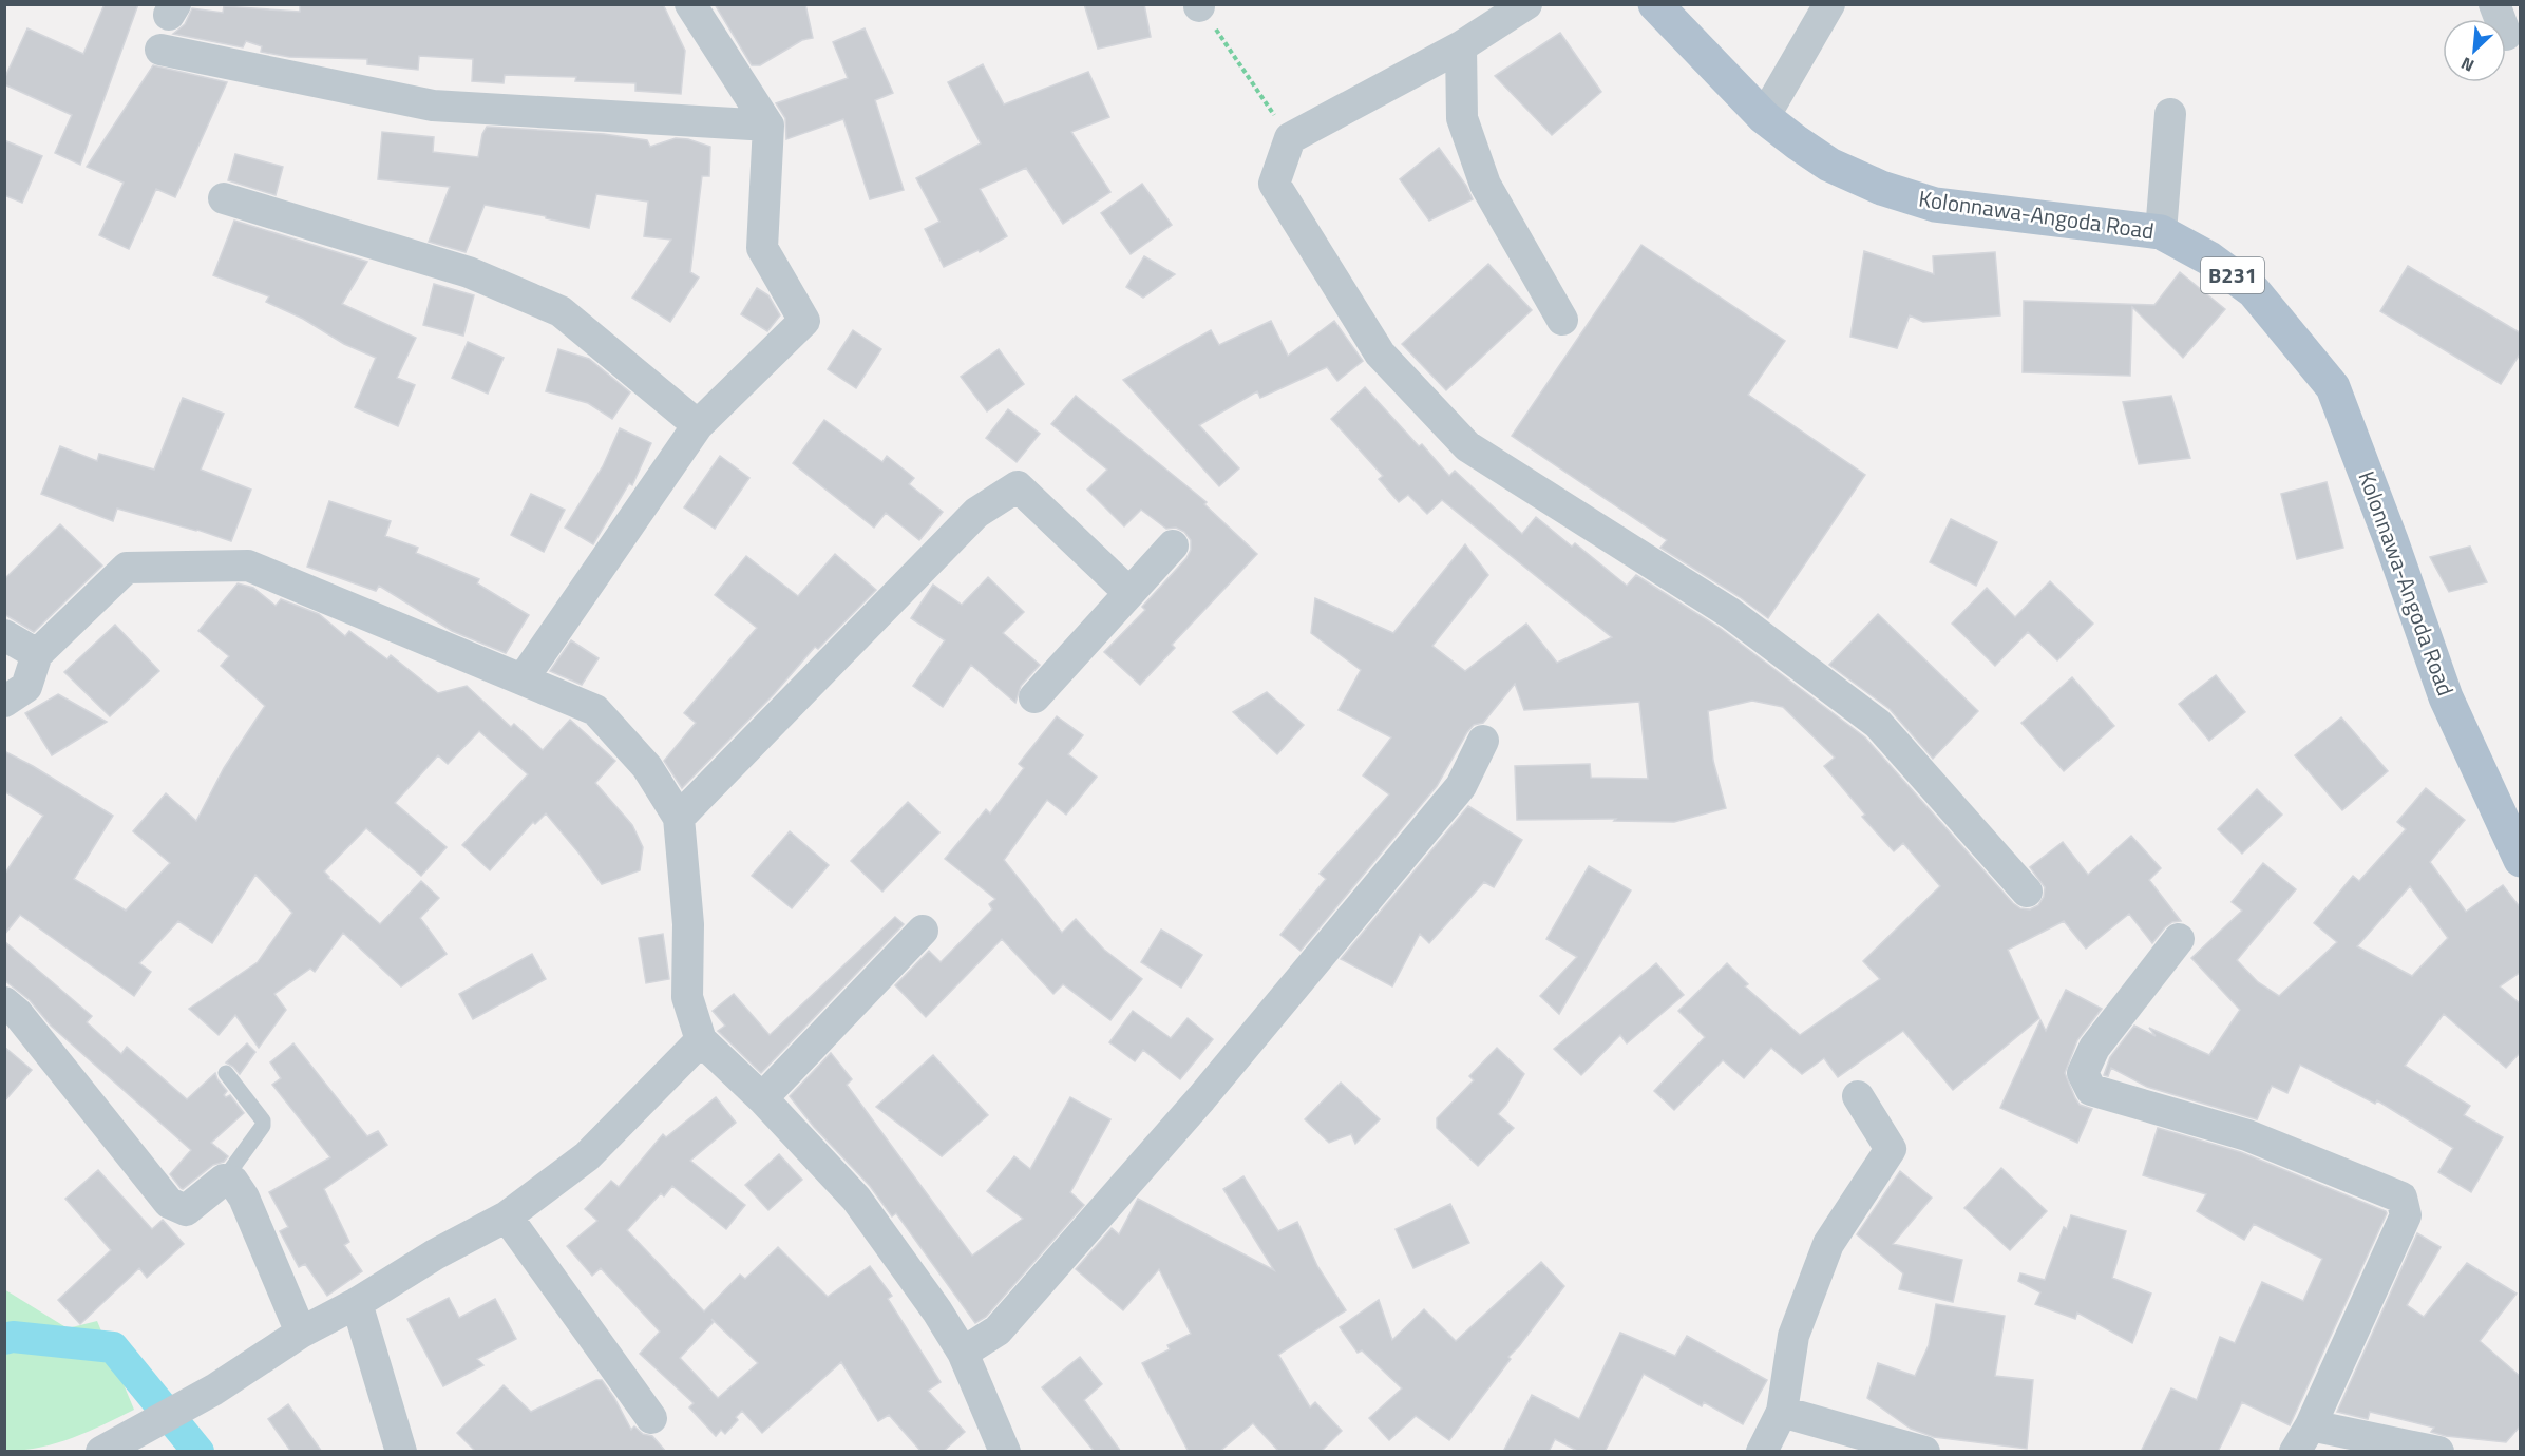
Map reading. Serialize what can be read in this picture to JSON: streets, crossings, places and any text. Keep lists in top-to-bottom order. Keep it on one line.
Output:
{"streets":{"main road":["Kolonnawa-Angoda Road","B231"]},"north":"bottom left"}
